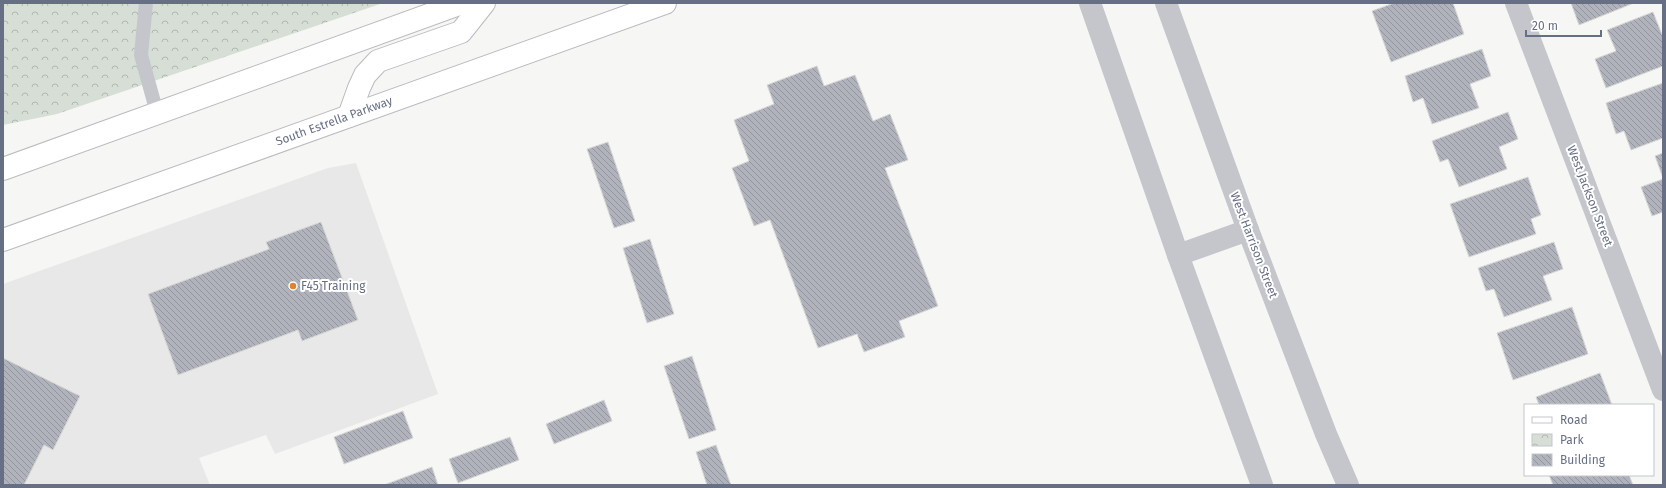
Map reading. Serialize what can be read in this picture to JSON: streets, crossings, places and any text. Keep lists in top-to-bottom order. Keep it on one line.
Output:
{"streets":{"main road":["South Estrella Parkway"],"street":["West Jackson Street","West Harrison Street"]},"places":["F45 Training"],"legend":["Road","Park","Building"],"scale_bar":"20 m"}
